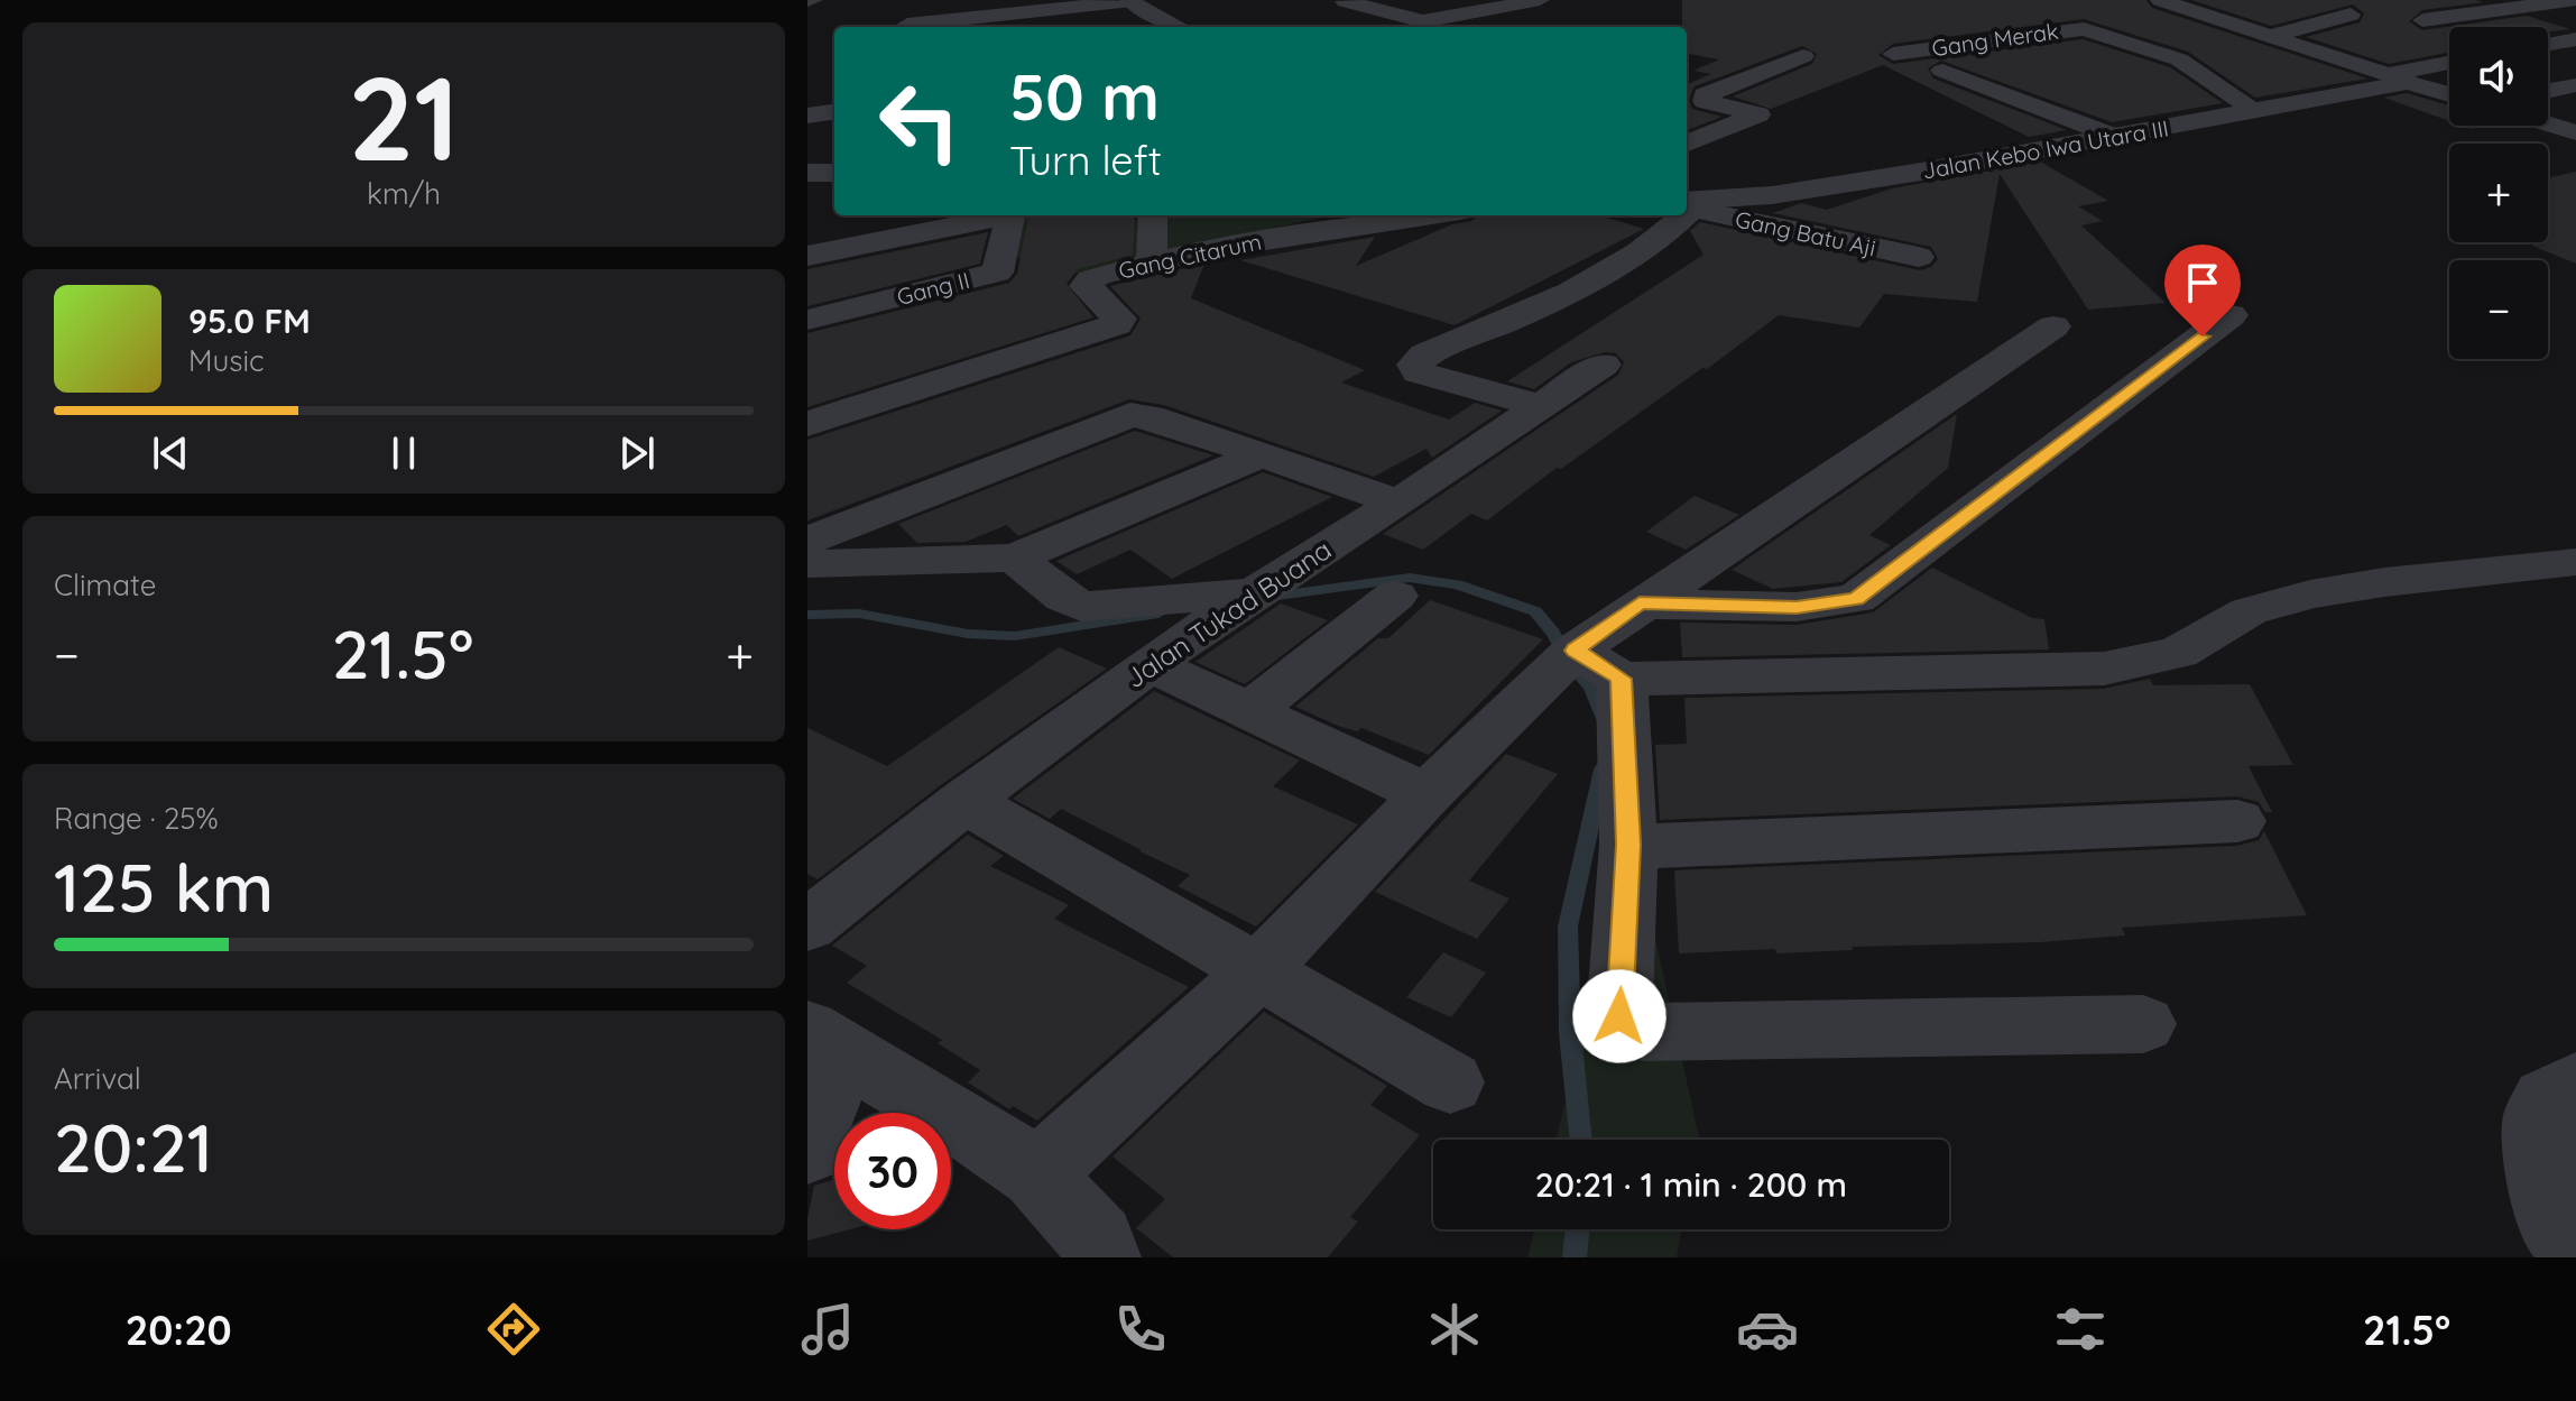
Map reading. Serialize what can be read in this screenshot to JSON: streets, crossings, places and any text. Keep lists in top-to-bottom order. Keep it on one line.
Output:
{"streets":{"street":["Gang Merak","Jalan Kebo Iwa Utara III","Gang Batu Aji","Gang Citarum","Gang II","Jalan Tukad Buana"]},"crossings":[["Gang Merak","Jalan Kebo Iwa Utara III"],["Jalan Kebo Iwa Utara III","Gang Batu Aji"]],"page":{"tile":[["21","km/h"],"Climate",["Range · 25%","125 km"],["Arrival","20:21"]],"map_buttons":["+","−"],"turn":["50 m","Turn left"],"song":["95.0 FM","Music"],"heat":["−","21.5°","+"],"limit":"30","trip":"20:21 · 1 min · 200 m","tabs":["20:20","21.5°"]}}
